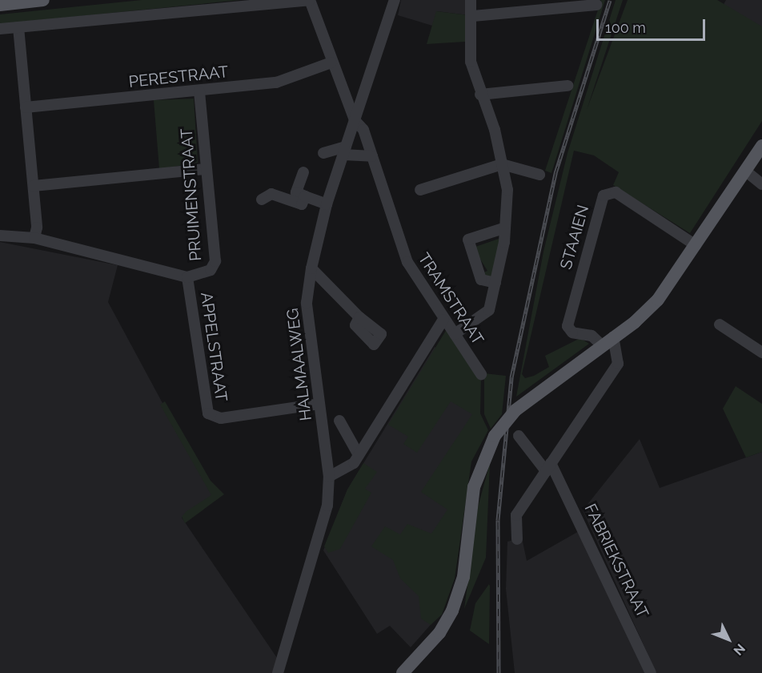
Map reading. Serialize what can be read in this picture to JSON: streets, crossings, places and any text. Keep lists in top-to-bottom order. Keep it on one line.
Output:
{"streets":{"street":["PERESTRAAT","PRUIMENSTRAAT","STAAIEN","TRAMSTRAAT","APPELSTRAAT","HALMAALWEG","FABRIEKSTRAAT"]},"crossings":[["PERESTRAAT","PRUIMENSTRAAT"],["PERESTRAAT","TRAMSTRAAT"],["PRUIMENSTRAAT","APPELSTRAAT"],["TRAMSTRAAT","HALMAALWEG"],["APPELSTRAAT","HALMAALWEG"]],"scale_bar":"100 m","north":"bottom right"}
